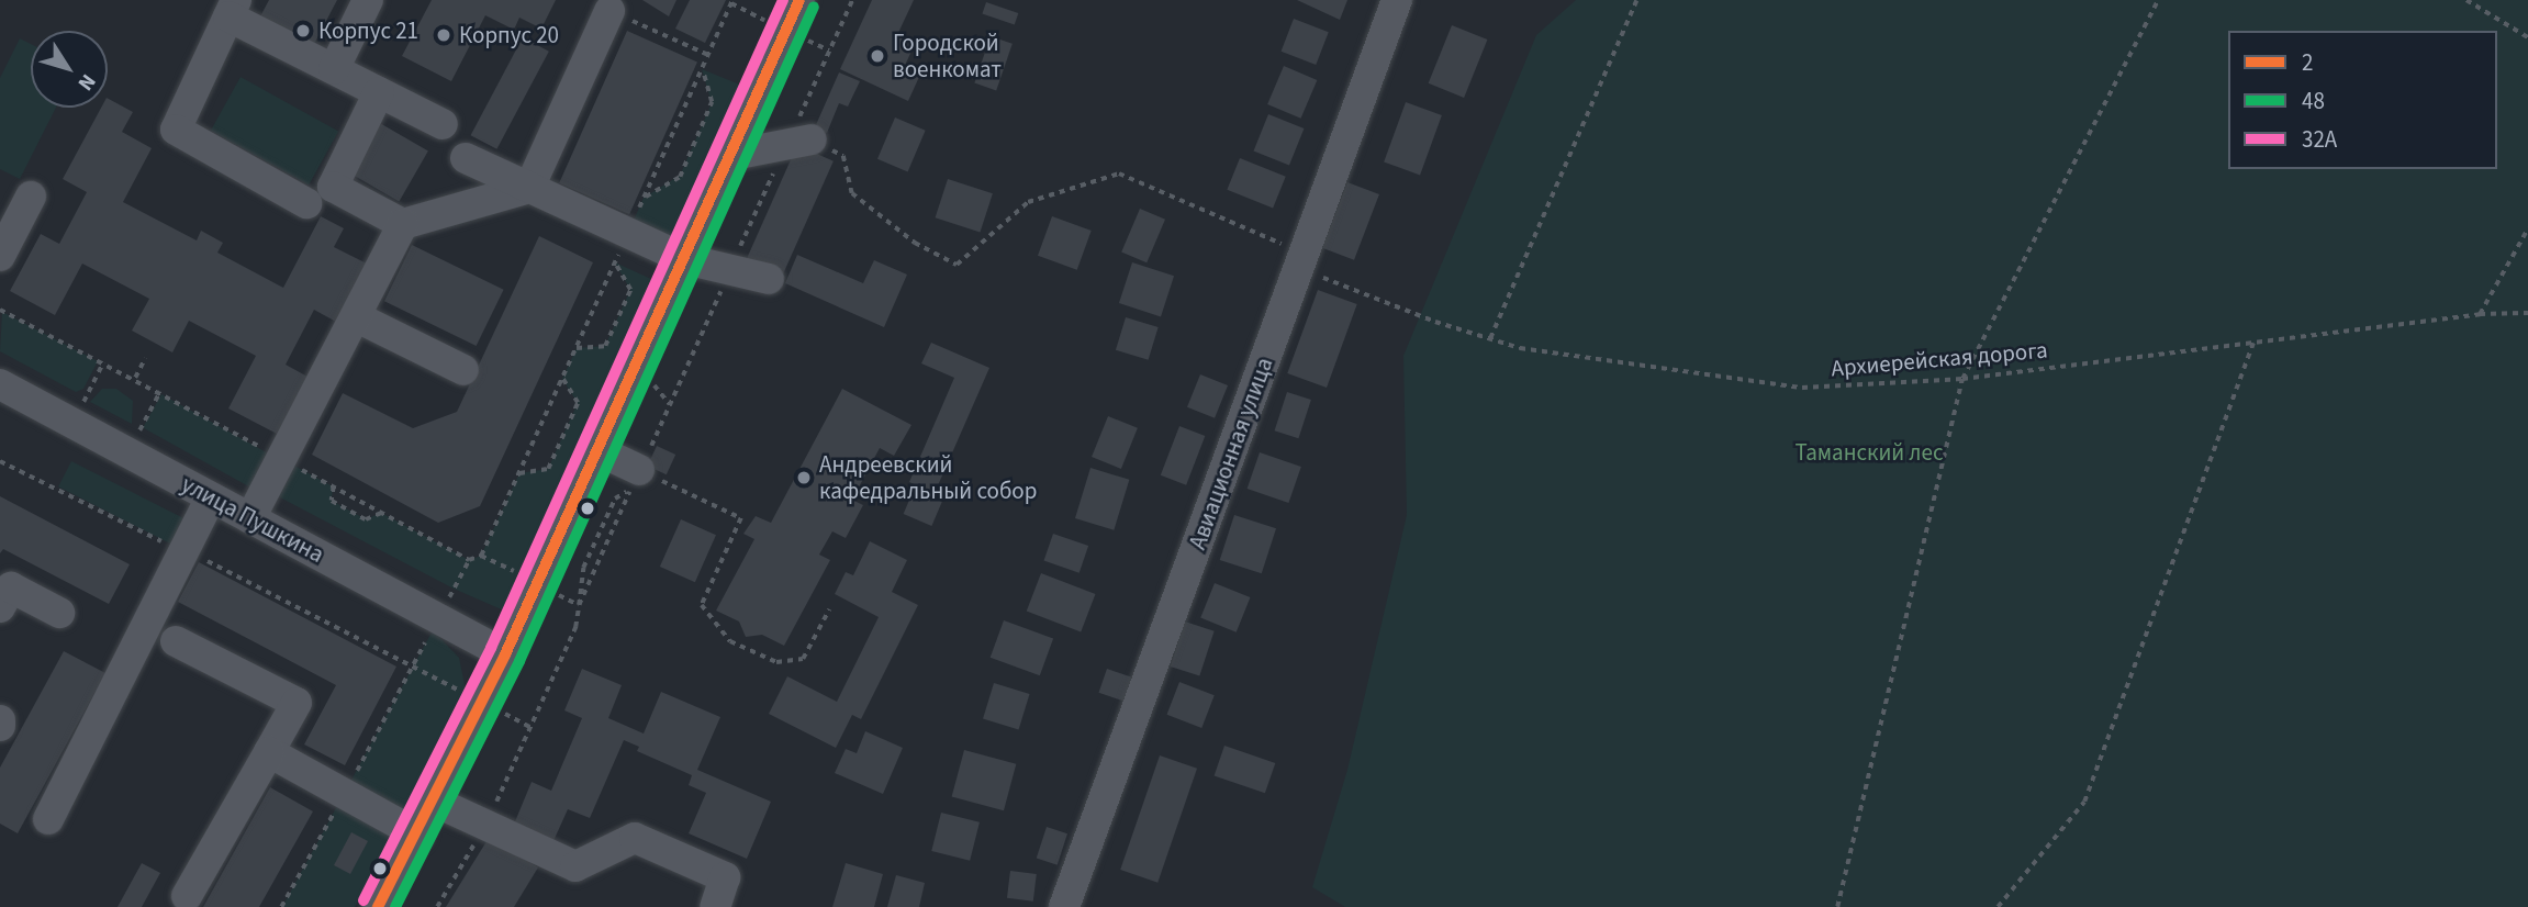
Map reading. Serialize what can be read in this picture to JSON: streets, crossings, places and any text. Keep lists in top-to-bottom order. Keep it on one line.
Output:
{"streets":{"street":["Авиационная улица","улица Пушкина"],"path":["Архиерейская дорога"]},"crossings":[["Архиерейская дорога","Авиационная улица"]],"parks":["Таманский лес"],"places":["Корпус 21","Корпус 20","Городской военкомат","Андреевский кафедральный собор"],"lines":["transit line 2","transit line 32A","transit line 48"],"legend":["2","48","32A"],"north":"bottom right"}
